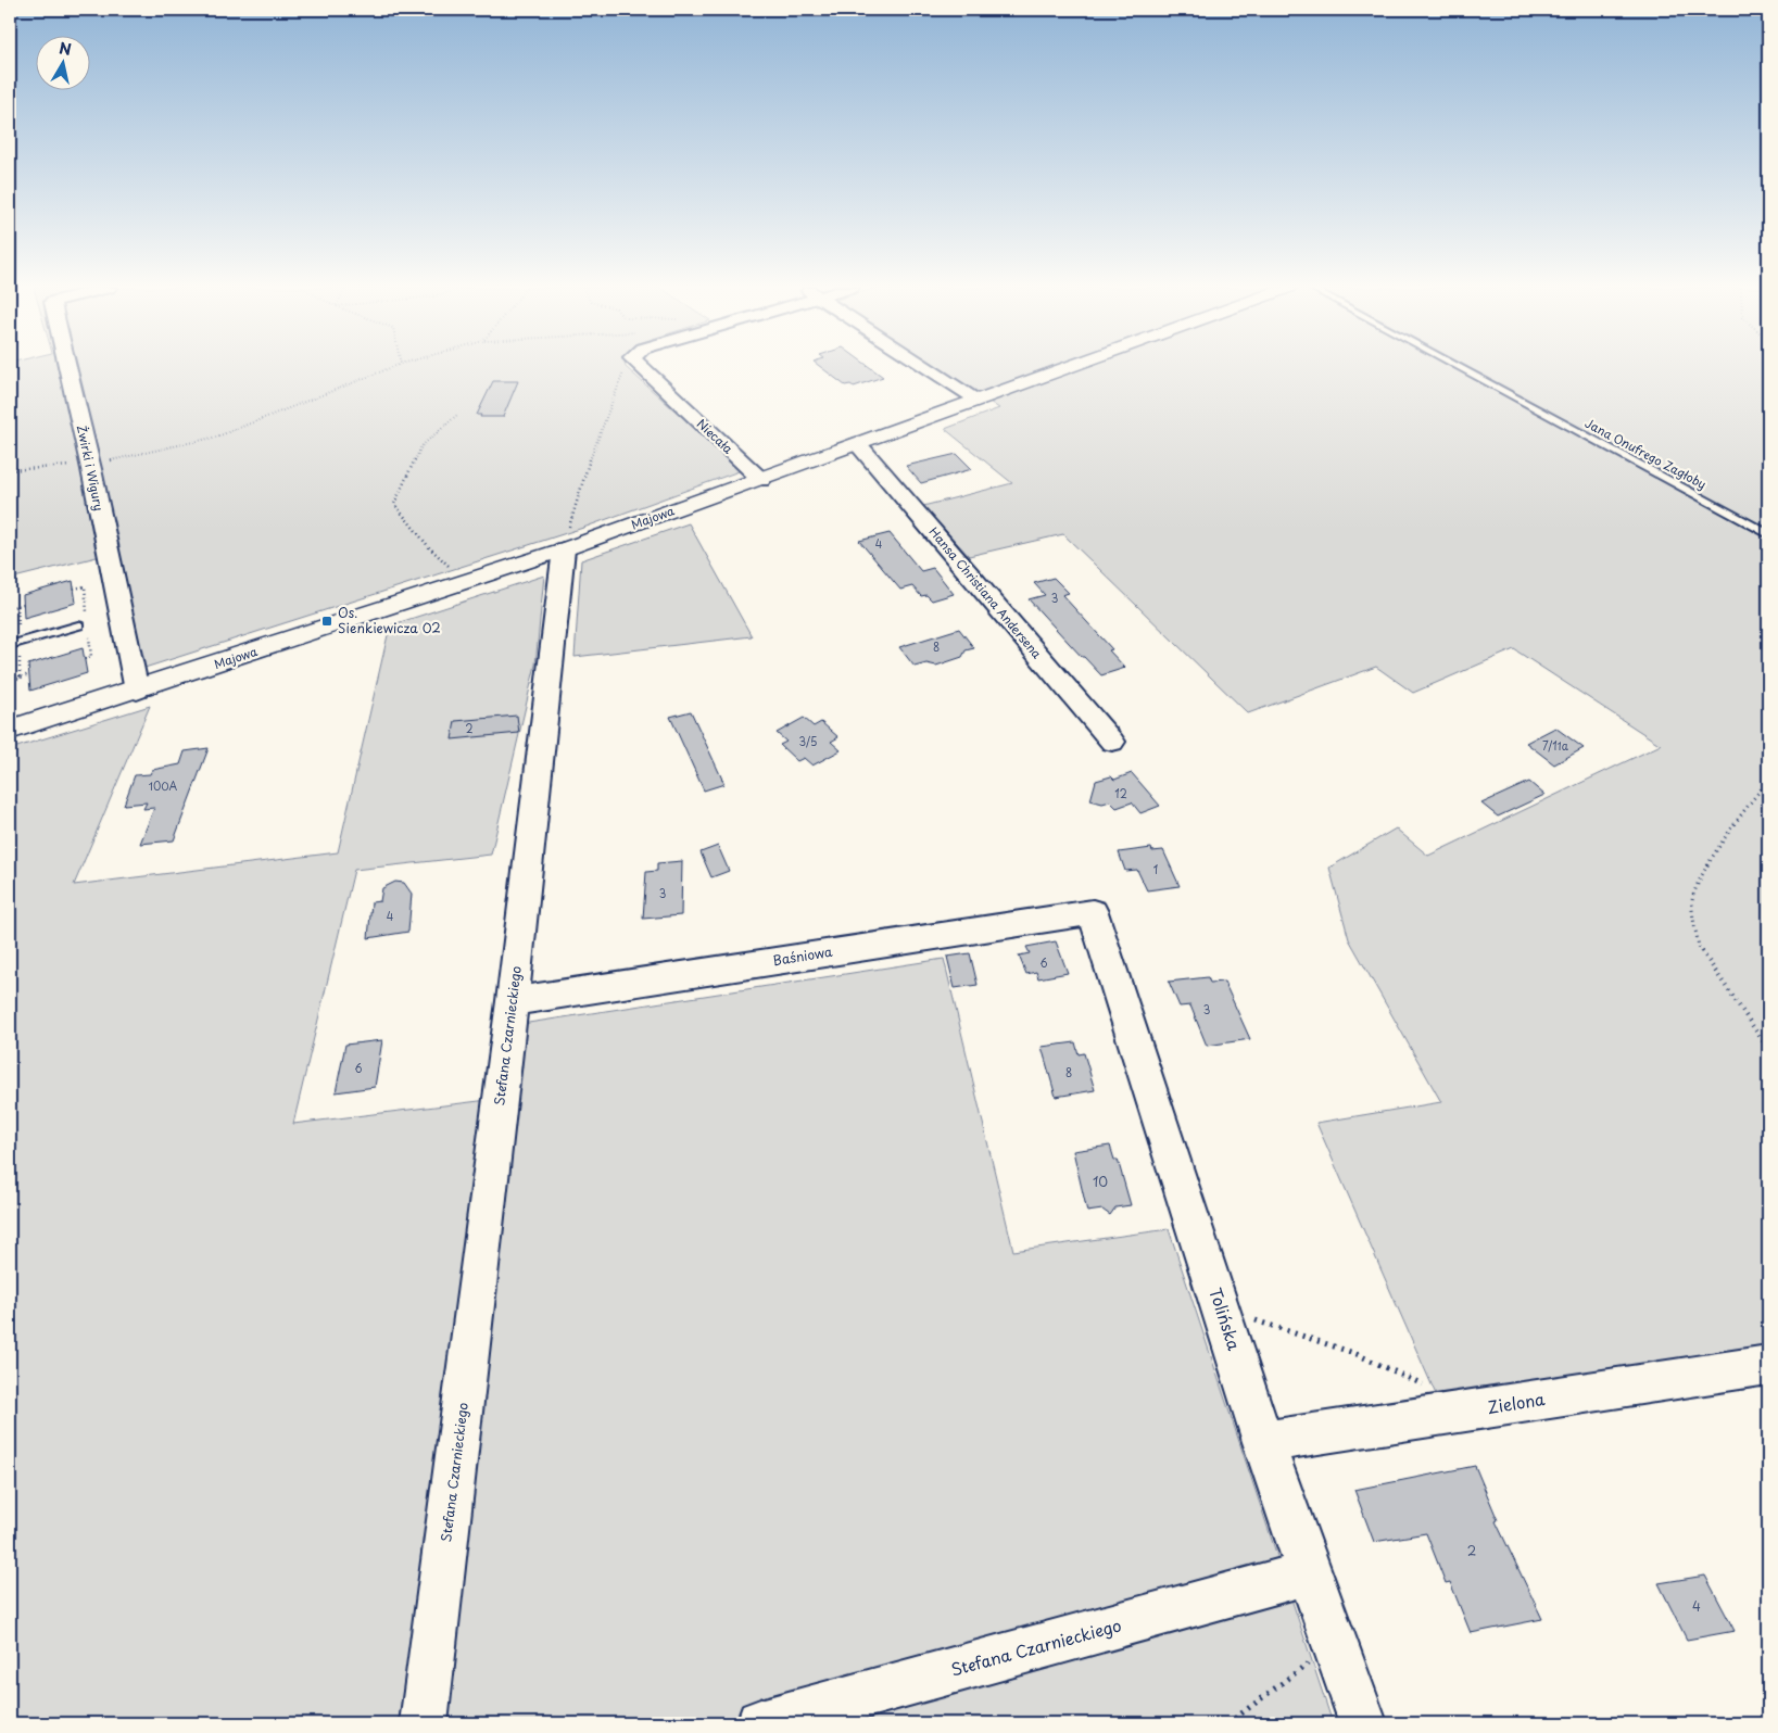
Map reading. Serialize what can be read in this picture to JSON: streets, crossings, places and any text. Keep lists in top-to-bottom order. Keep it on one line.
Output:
{"streets":{"street":["Niecała","Żwirki i Wigury","Majowa","Hansa Christiana Andersena","Baśniowa","Stefana Czarnieckiego","Tolińska","Zielona"],"lane":["Jana Onufrego Zagłoby"]},"crossings":[["Niecała","Majowa"],["Żwirki i Wigury","Majowa"],["Majowa","Hansa Christiana Andersena"],["Majowa","Stefana Czarnieckiego"],["Baśniowa","Stefana Czarnieckiego"],["Baśniowa","Tolińska"],["Stefana Czarnieckiego","Tolińska"],["Tolińska","Zielona"]],"places":{"transit":["Os. Sienkiewicza 02"]},"house_numbers":["4","3","8","2","3/5","7/11a","100A","12","1","3","4","6","3","6","8","10","2","4"],"north":"top"}
